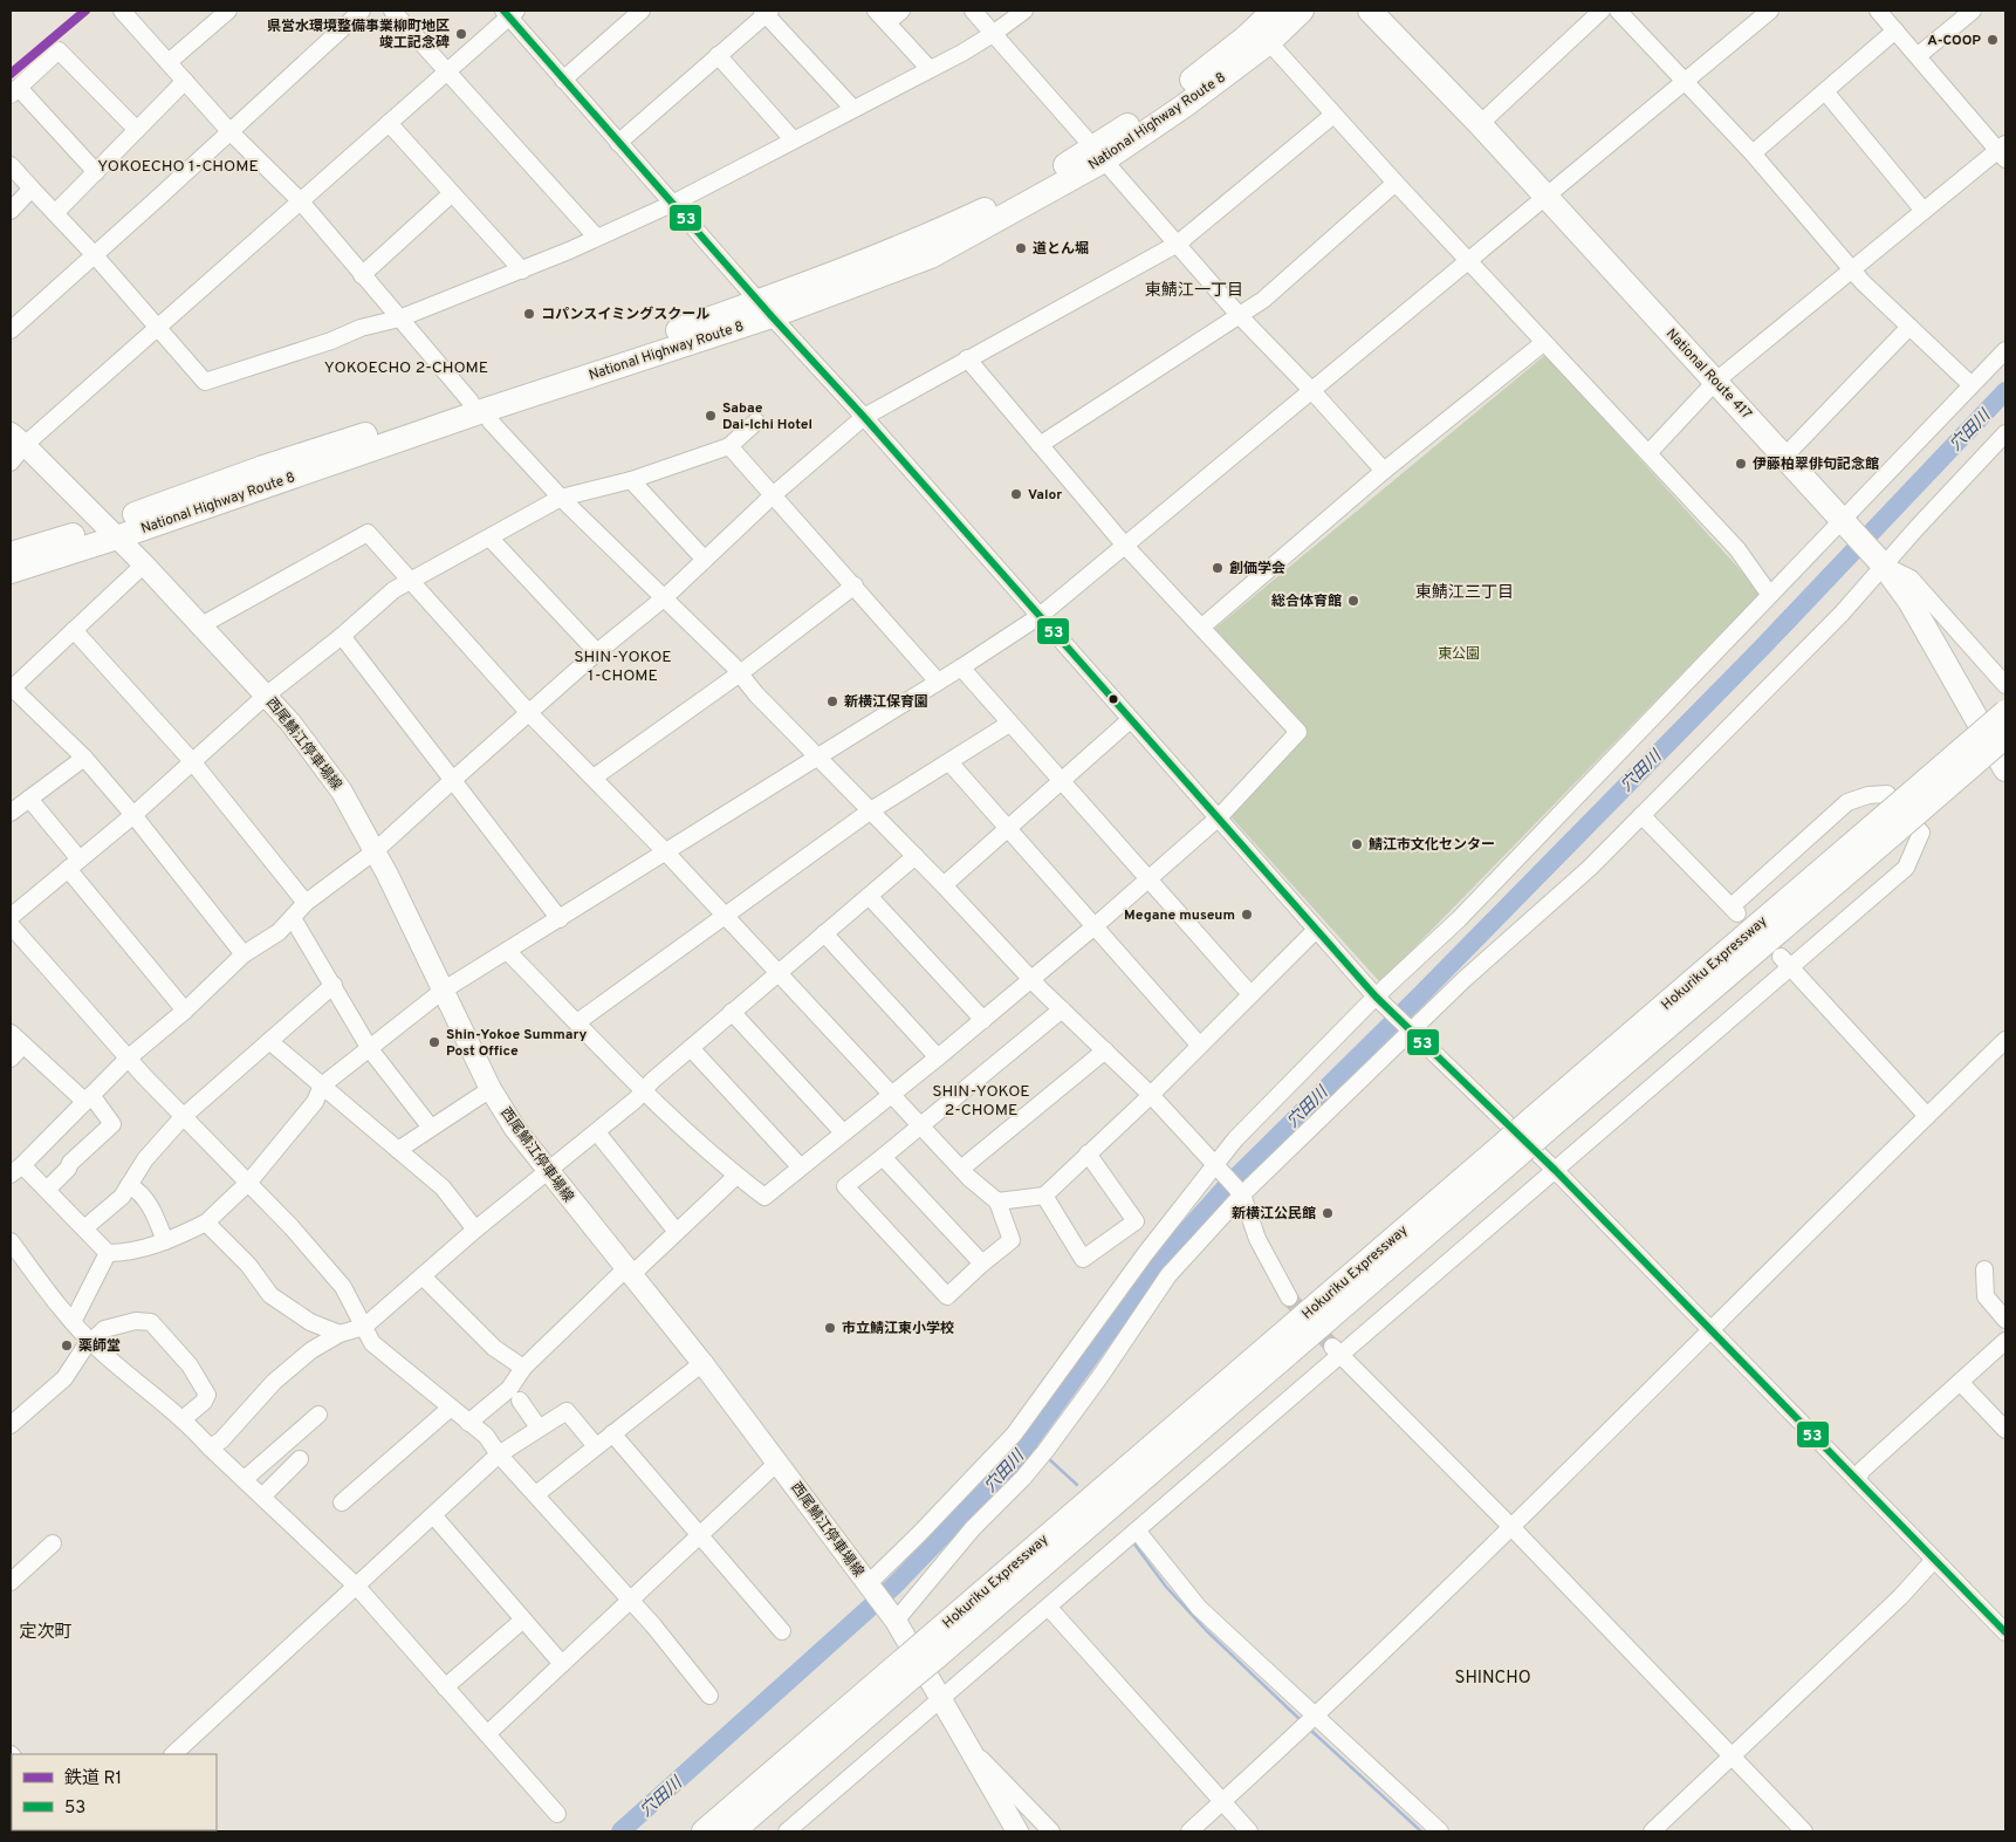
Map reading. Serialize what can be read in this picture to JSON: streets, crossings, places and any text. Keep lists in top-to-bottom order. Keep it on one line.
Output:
{"streets":{"highway":["National Highway Route 8","National Route 417","Hokuriku Expressway"],"main road":["西尾鯖江停車場線"]},"crossings":[["National Highway Route 8","西尾鯖江停車場線"]],"districts":["YOKOECHO 1-CHOME","東鯖江一丁目","YOKOECHO 2-CHOME","東鯖江三丁目","SHIN-YOKOE 1-CHOME","SHIN-YOKOE 2-CHOME","定次町","SHINCHO"],"water":["穴田川"],"parks":["東公園"],"places":["県営水環境整備事業柳町地区 竣工記念碑","A-COOP","道とん堀","コパンスイミングスクール","Sabae Dai-Ichi Hotel","伊藤柏翠俳句記念館","Valor","創価学会","総合体育館","新横江保育園","鯖江市文化センター","Megane museum","Shin-Yokoe Summary Post Office","新横江公民館","市立鯖江東小学校","薬師堂"],"lines":["rail line R1","transit line 53"],"legend":["鉄道 R1","53"]}
